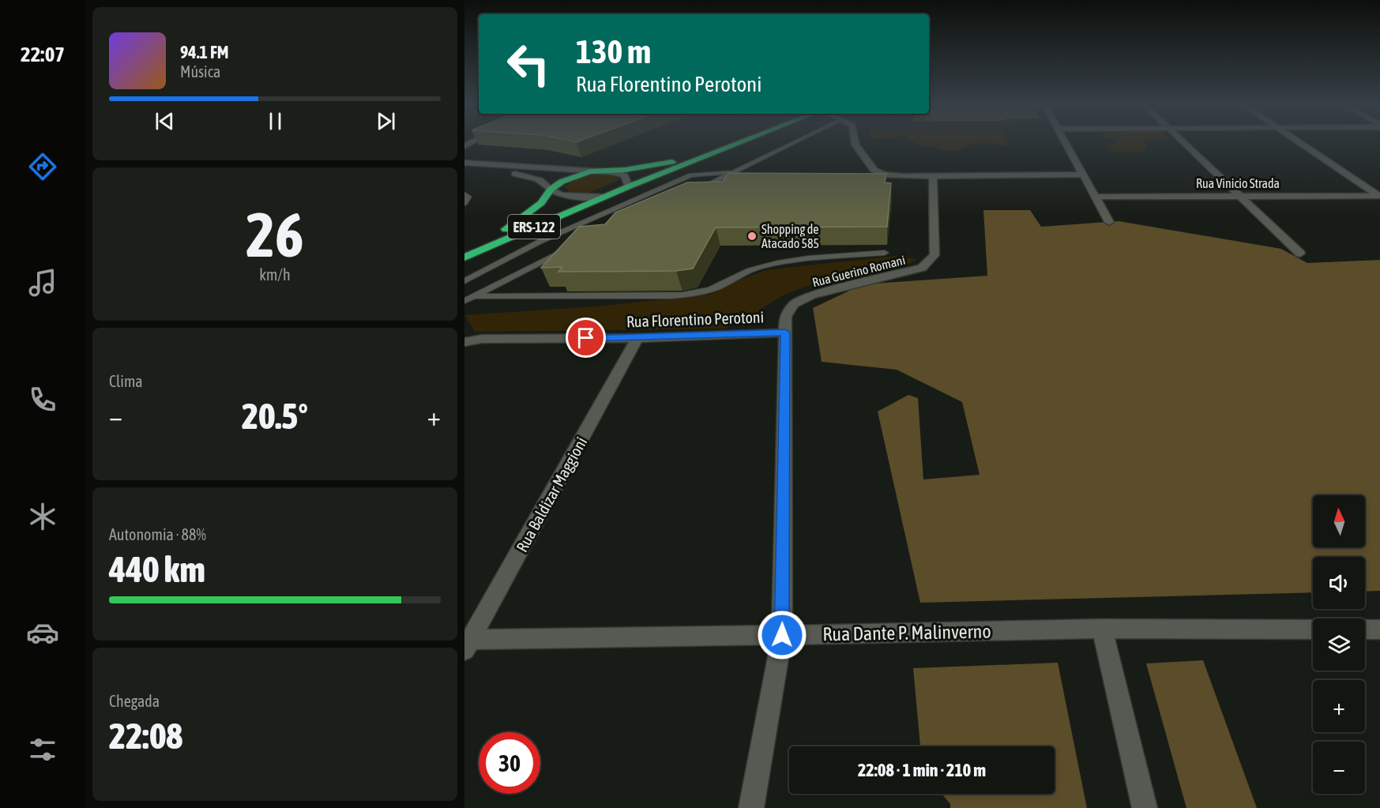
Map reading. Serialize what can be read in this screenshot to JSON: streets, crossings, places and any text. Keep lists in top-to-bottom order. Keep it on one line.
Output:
{"streets":{"highway":["ERS-122"],"street":["Rua Vinicio Strada","Rua Guerino Romani","Rua Florentino Perotoni","Rua Baldizar Maggioni","Rua Dante P. Malinverno"]},"crossings":[["Rua Guerino Romani","Rua Florentino Perotoni"],["Rua Guerino Romani","Rua Dante P. Malinverno"],["Rua Florentino Perotoni","Rua Baldizar Maggioni"],["Rua Baldizar Maggioni","Rua Dante P. Malinverno"]],"places":["Shopping de Atacado 585"],"north":"top","page":{"tabs":"22:07","turn":["130 m","Rua Florentino Perotoni"],"song":["94.1 FM","Música"],"tile":[["26","km/h"],"Clima",["Autonomia · 88%","440 km"],["Chegada","22:08"]],"heat":["−","20.5°","+"],"map_buttons":["+","−"],"limit":"30","trip":"22:08 · 1 min · 210 m"}}
